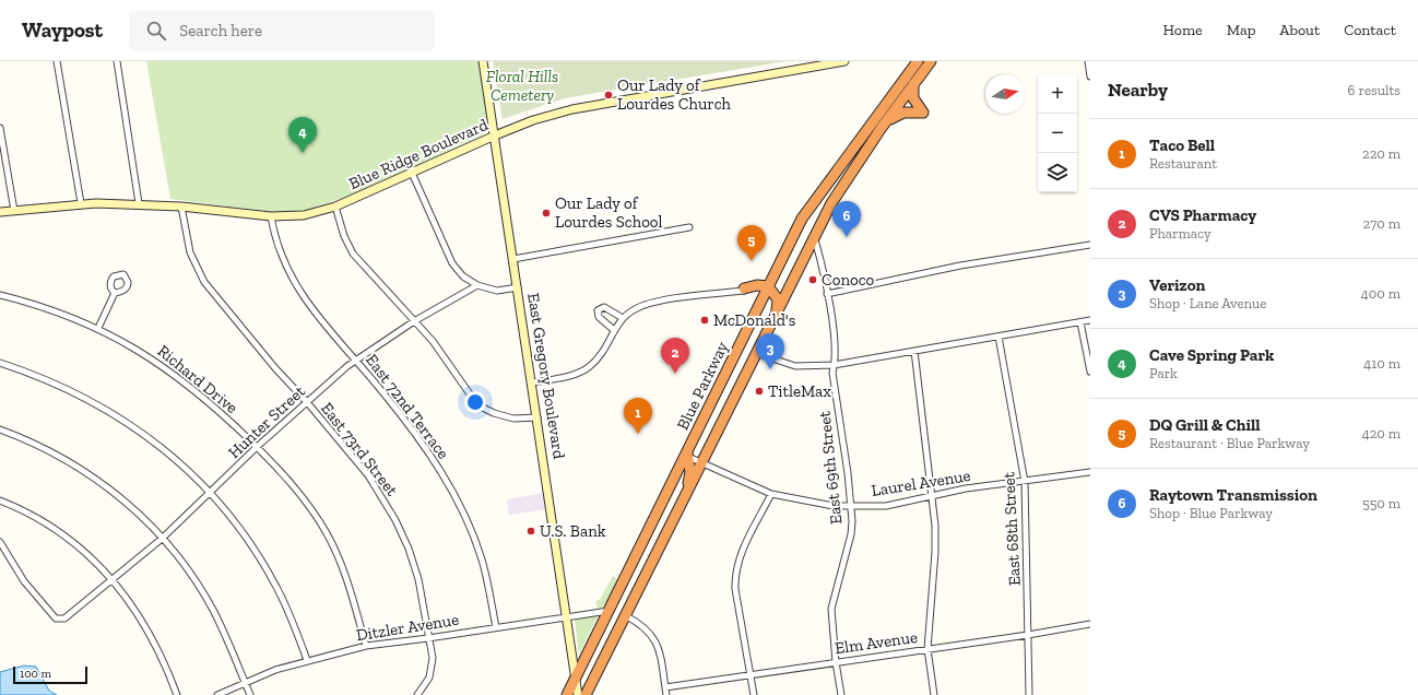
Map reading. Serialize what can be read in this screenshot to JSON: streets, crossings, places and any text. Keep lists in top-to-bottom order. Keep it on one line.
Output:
{"streets":{"highway":["Blue Parkway"],"main road":["Blue Ridge Boulevard","East Gregory Boulevard"],"street":["Richard Drive","East 72nd Terrace","Hunter Street","East 73rd Street","East 69th Street","Laurel Avenue","East 68th Street","Ditzler Avenue","Elm Avenue"]},"crossings":[["Blue Ridge Boulevard","East Gregory Boulevard"],["Blue Ridge Boulevard","East 72nd Terrace"],["Blue Ridge Boulevard","East 73rd Street"],["East Gregory Boulevard","Blue Parkway"],["East Gregory Boulevard","Ditzler Avenue"],["Richard Drive","Hunter Street"],["Richard Drive","Ditzler Avenue"],["Blue Parkway","East 69th Street"],["Blue Parkway","Laurel Avenue"],["Blue Parkway","Ditzler Avenue"],["East 72nd Terrace","Hunter Street"],["East 72nd Terrace","Ditzler Avenue"],["Hunter Street","East 73rd Street"],["East 73rd Street","Ditzler Avenue"],["East 69th Street","Laurel Avenue"],["East 69th Street","Elm Avenue"],["Laurel Avenue","East 68th Street"],["East 68th Street","Elm Avenue"]],"parks":["Floral Hills Cemetery"],"places":["Our Lady of Lourdes Church","Our Lady of Lourdes School","Conoco","McDonald's","TitleMax","U.S. Bank"],"scale_bar":"100 m","north":"right","page":{"header":"Waypost","search":"Search here","nav":["Home","Map","About","Contact"],"heading":["Nearby","6 results"],"map_buttons":["+","−"],"pins":["4","6","5","3","2","1"],"list":[{"mark":"1","name":"Taco Bell","note":"Restaurant","value":"220 m"},{"mark":"2","name":"CVS Pharmacy","note":"Pharmacy","value":"270 m"},{"mark":"3","name":"Verizon","note":"Shop · Lane Avenue","value":"400 m"},{"mark":"4","name":"Cave Spring Park","note":"Park","value":"410 m"},{"mark":"5","name":"DQ Grill & Chill","note":"Restaurant · Blue Parkway","value":"420 m"},{"mark":"6","name":"Raytown Transmission","note":"Shop · Blue Parkway","value":"550 m"}],"scale":"100 m"}}
